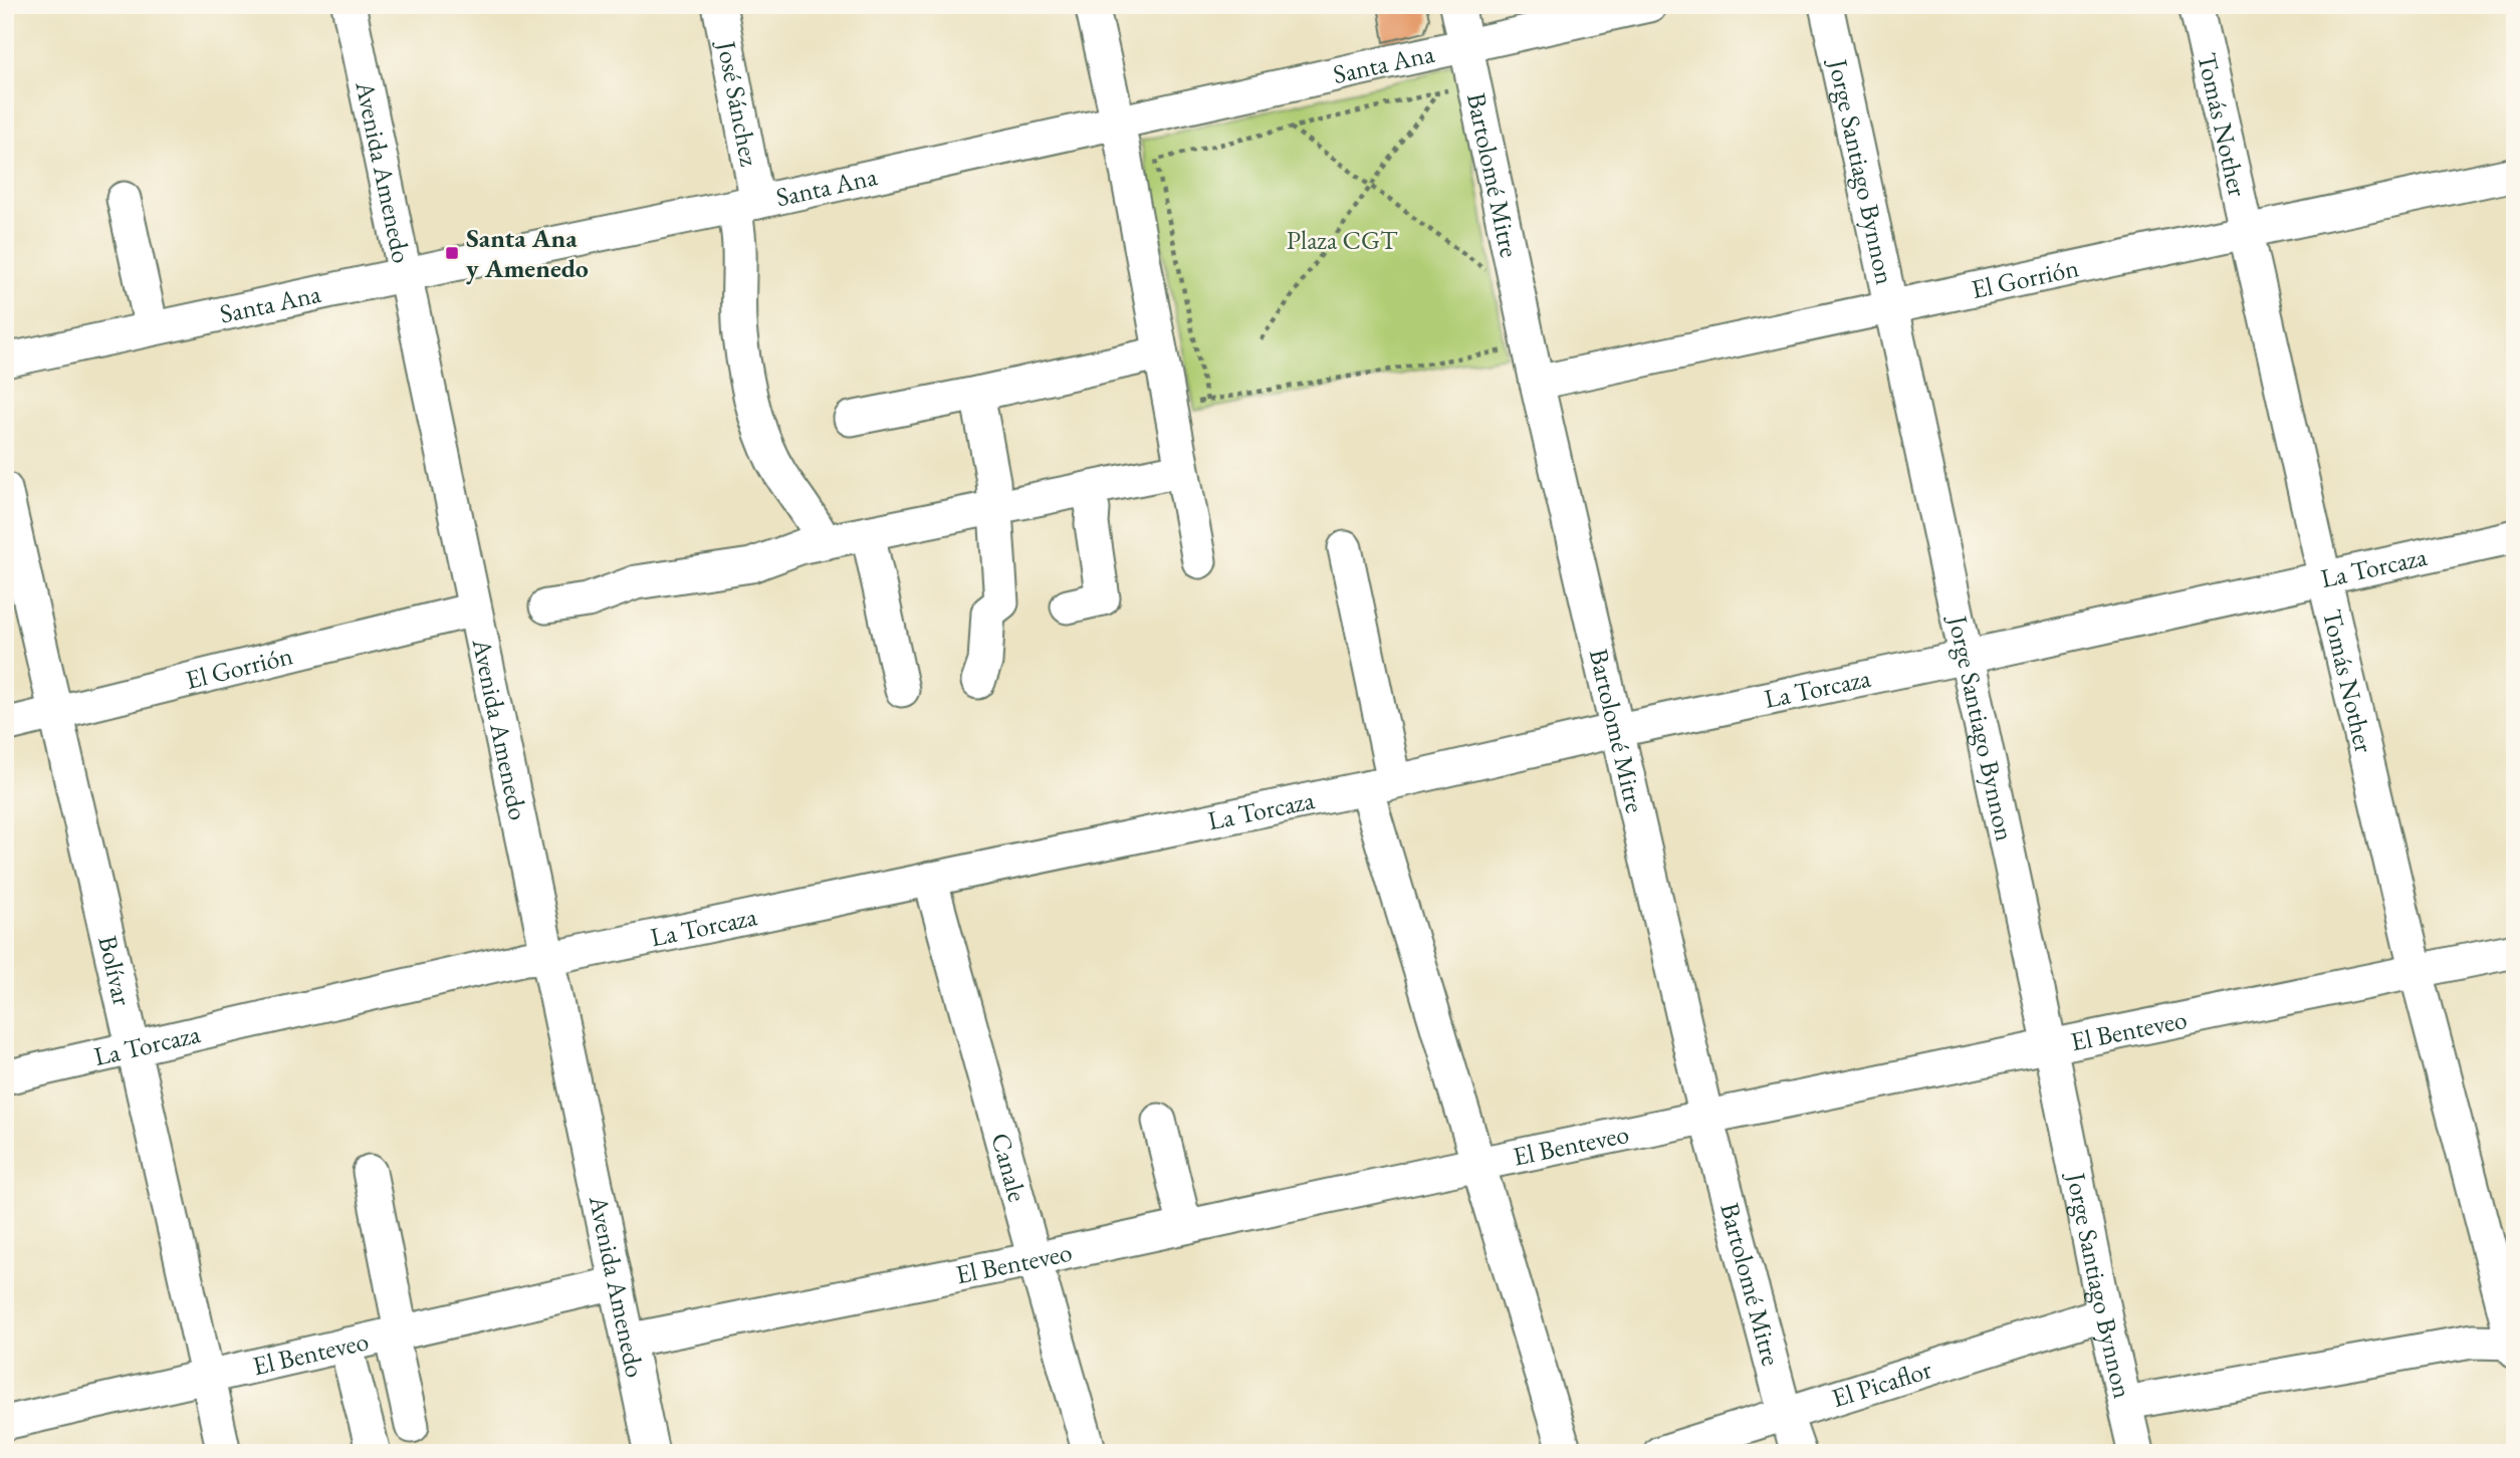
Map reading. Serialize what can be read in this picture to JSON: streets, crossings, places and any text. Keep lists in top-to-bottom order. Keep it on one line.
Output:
{"streets":{"street":["Santa Ana","José Sánchez","Tomás Nother","Avenida Amenedo","Jorge Santiago Bynnon","Bartolomé Mitre","El Gorrión","La Torcaza","Bolívar","El Benteveo","Canale","El Picaflor"]},"crossings":[["Santa Ana","José Sánchez"],["Santa Ana","Avenida Amenedo"],["Santa Ana","Bartolomé Mitre"],["Tomás Nother","El Gorrión"],["Tomás Nother","La Torcaza"],["Tomás Nother","El Benteveo"],["Avenida Amenedo","El Gorrión"],["Avenida Amenedo","La Torcaza"],["Avenida Amenedo","El Benteveo"],["Jorge Santiago Bynnon","El Gorrión"],["Jorge Santiago Bynnon","La Torcaza"],["Jorge Santiago Bynnon","El Benteveo"],["Jorge Santiago Bynnon","El Picaflor"],["Bartolomé Mitre","El Gorrión"],["Bartolomé Mitre","La Torcaza"],["Bartolomé Mitre","El Benteveo"],["Bartolomé Mitre","El Picaflor"],["El Gorrión","Bolívar"],["La Torcaza","Bolívar"],["La Torcaza","Canale"],["Bolívar","El Benteveo"],["El Benteveo","Canale"]],"parks":["Plaza CGT"],"places":{"transit":["Santa Ana y Amenedo"]}}
